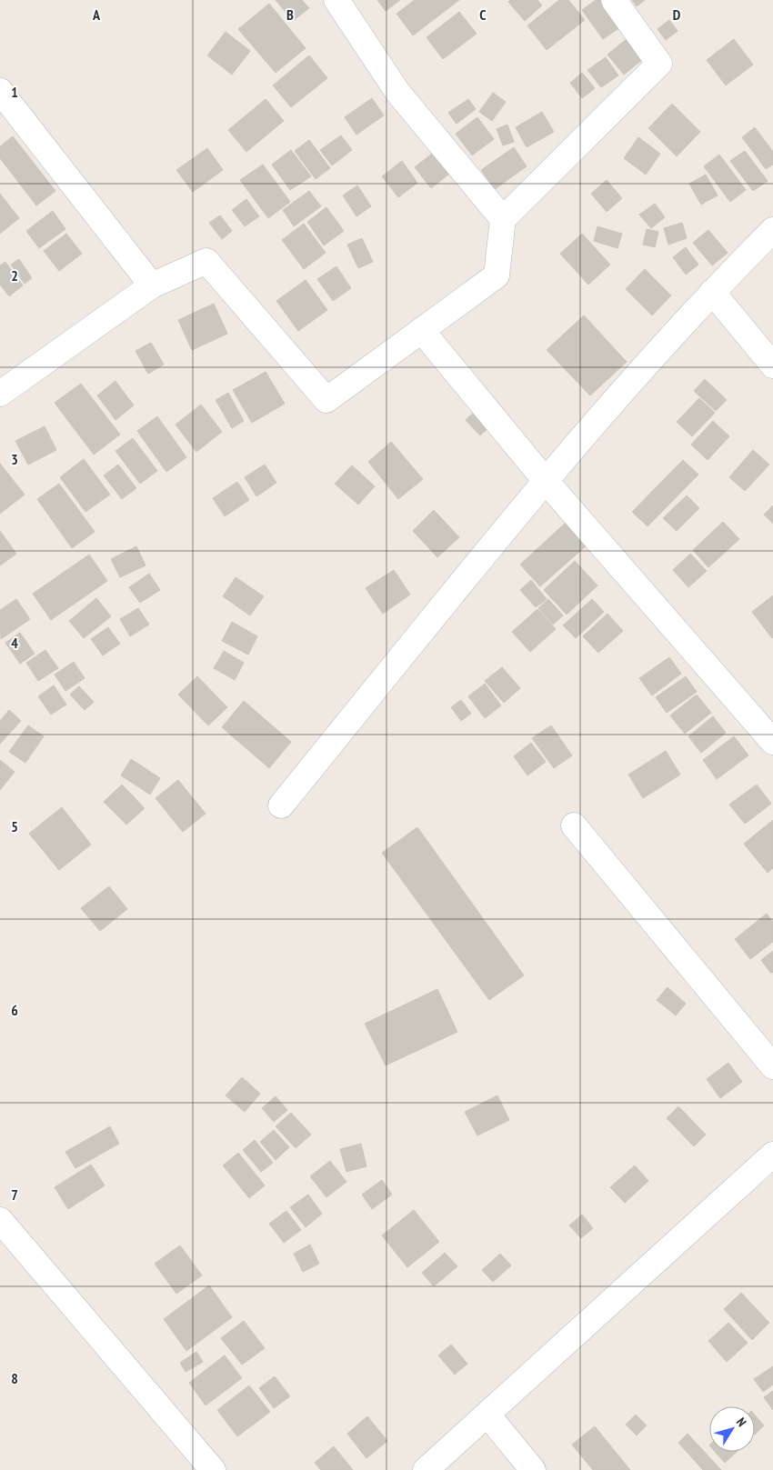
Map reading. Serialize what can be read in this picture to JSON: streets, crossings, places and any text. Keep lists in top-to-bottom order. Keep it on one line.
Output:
{"north":"top right","grid":{"columns":["A","B","C","D"],"rows":["1","2","3","4","5","6","7","8"]}}
